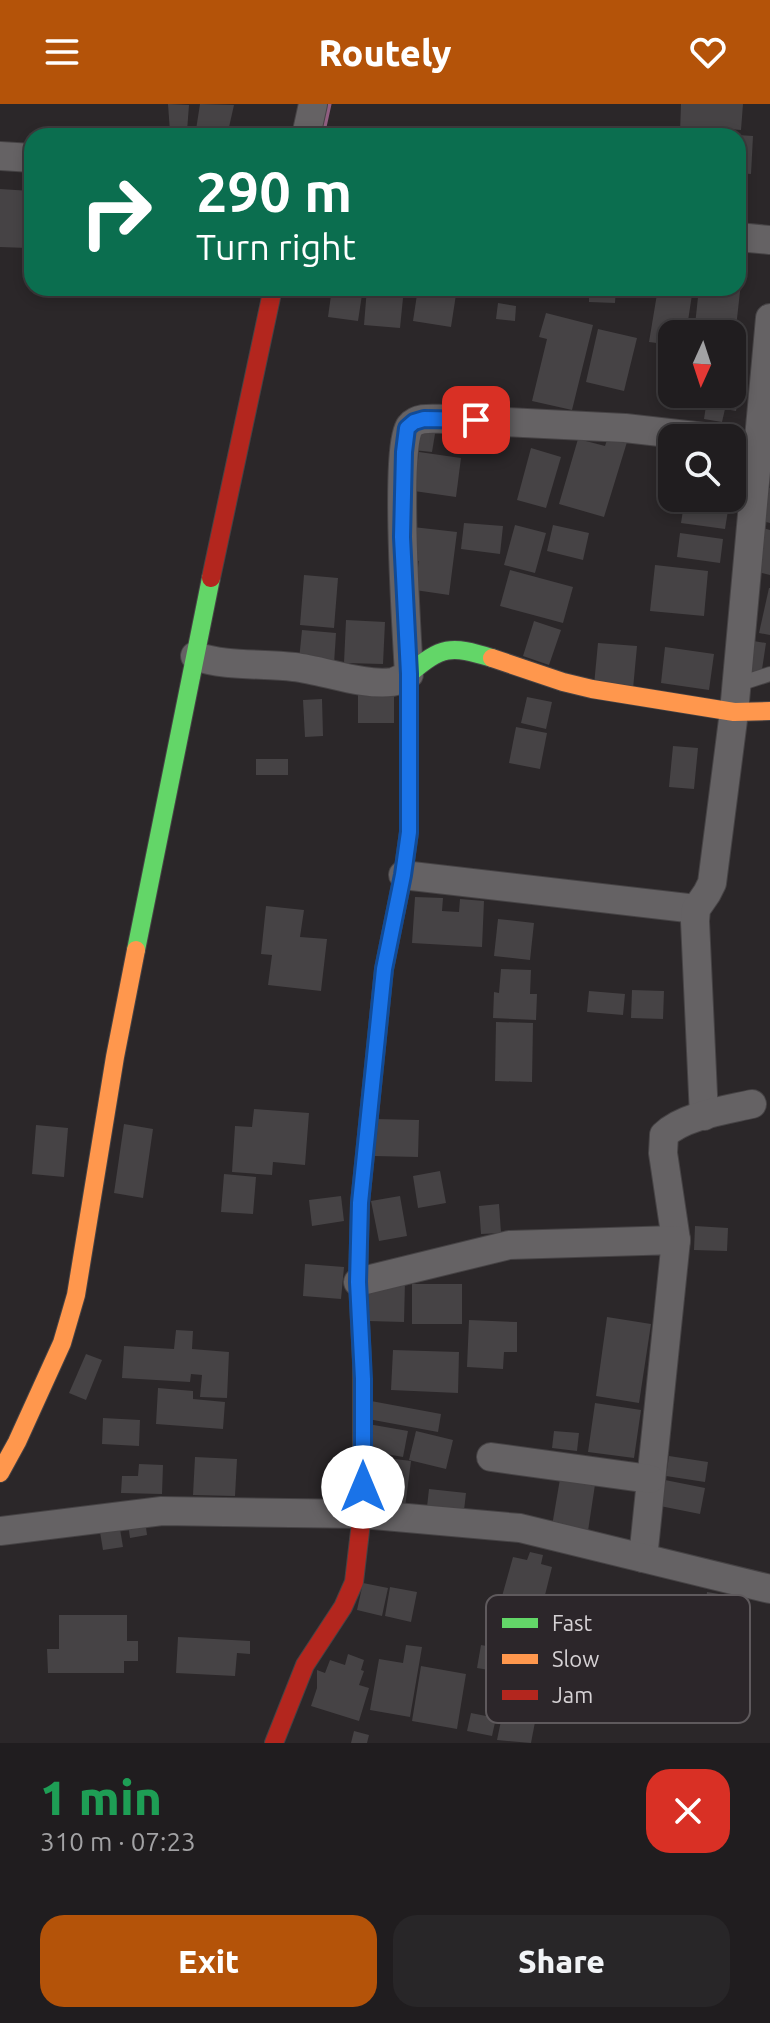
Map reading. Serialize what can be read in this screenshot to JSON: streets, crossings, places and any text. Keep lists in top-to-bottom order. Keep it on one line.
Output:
{"legend":["Fast","Slow","Jam"],"north":"bottom","page":{"header":"Routely","turn":["290 m","Turn right"],"heading":["1 min","310 m · 07:23"],"buttons":["Exit","Share"]}}
